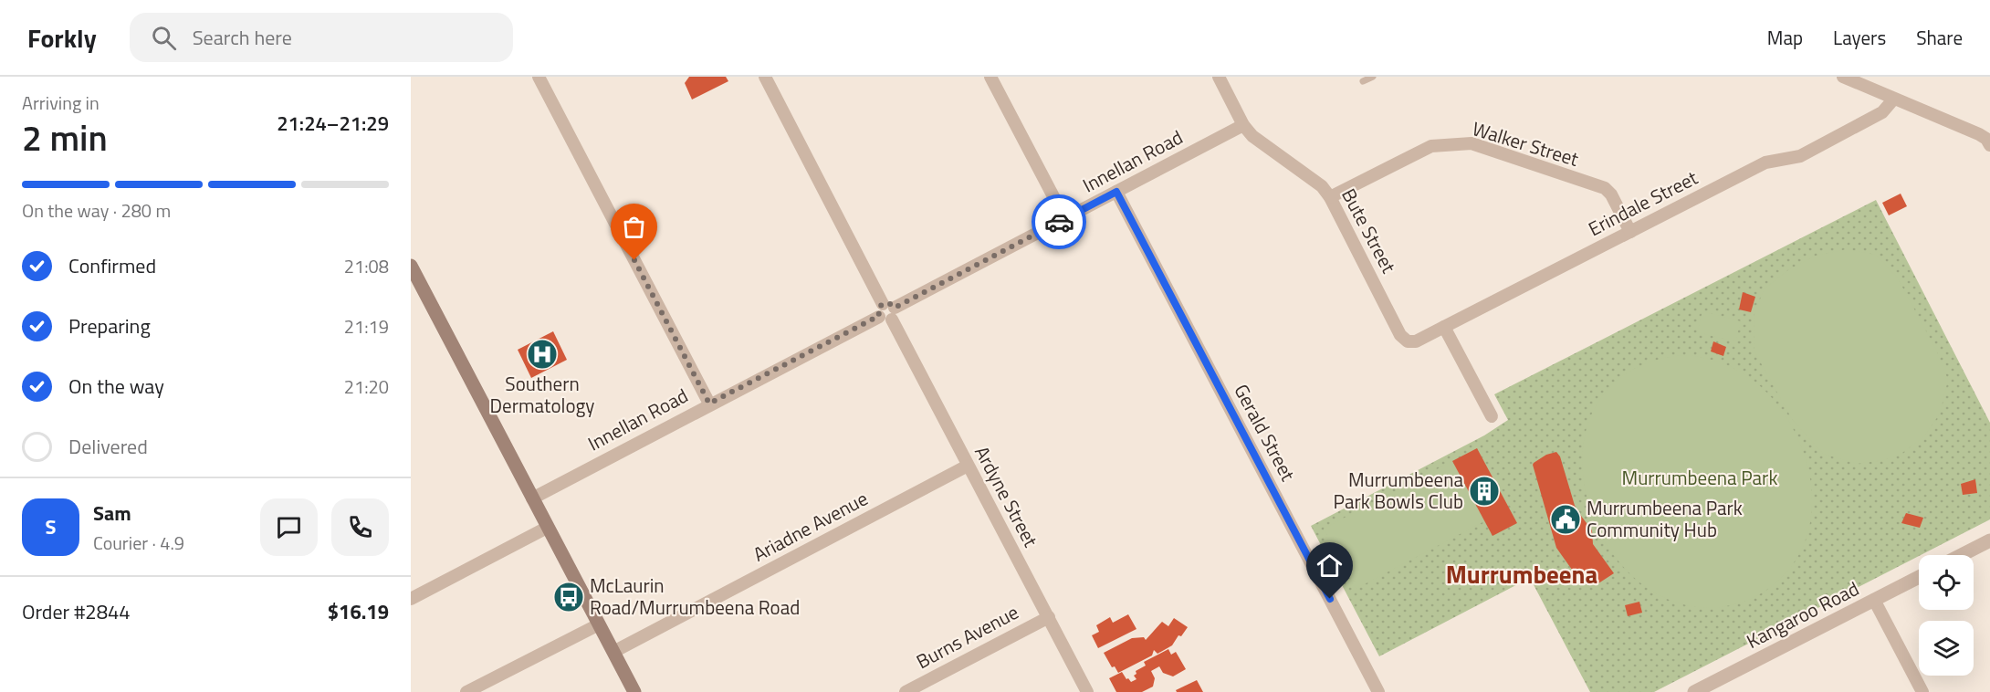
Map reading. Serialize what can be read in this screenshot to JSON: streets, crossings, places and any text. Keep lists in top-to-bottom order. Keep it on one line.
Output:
{"streets":{"street":["Walker Street","Innellan Road","Erindale Street","Bute Street","Gerald Street","Ardyne Street","Ariadne Avenue","Kangaroo Road","Burns Avenue"]},"crossings":[["Walker Street","Erindale Street"],["Walker Street","Bute Street"],["Innellan Road","Bute Street"],["Innellan Road","Gerald Street"],["Innellan Road","Ardyne Street"],["Erindale Street","Bute Street"],["Ardyne Street","Ariadne Avenue"],["Ardyne Street","Burns Avenue"]],"districts":["Murrumbeena"],"parks":["Murrumbeena Park"],"places":{"hospital":["Southern Dermatology"],"building":["Murrumbeena Park Bowls Club"],"public building":["Murrumbeena Park Community Hub"],"bus stop":["McLaurin Road/Murrumbeena Road"]},"page":{"header":"Forkly","search":"Search here","nav":["Map","Layers","Share"],"heading":["2 min","Arriving in","21:24–21:29"],"panel":["Sam","Courier · 4.9","Order #2844","$16.19"],"bar":"On the way · 280 m","list":[["Confirmed","21:08"],["Preparing","21:19"],["On the way","21:20"],"Delivered"],"round":"S"}}
